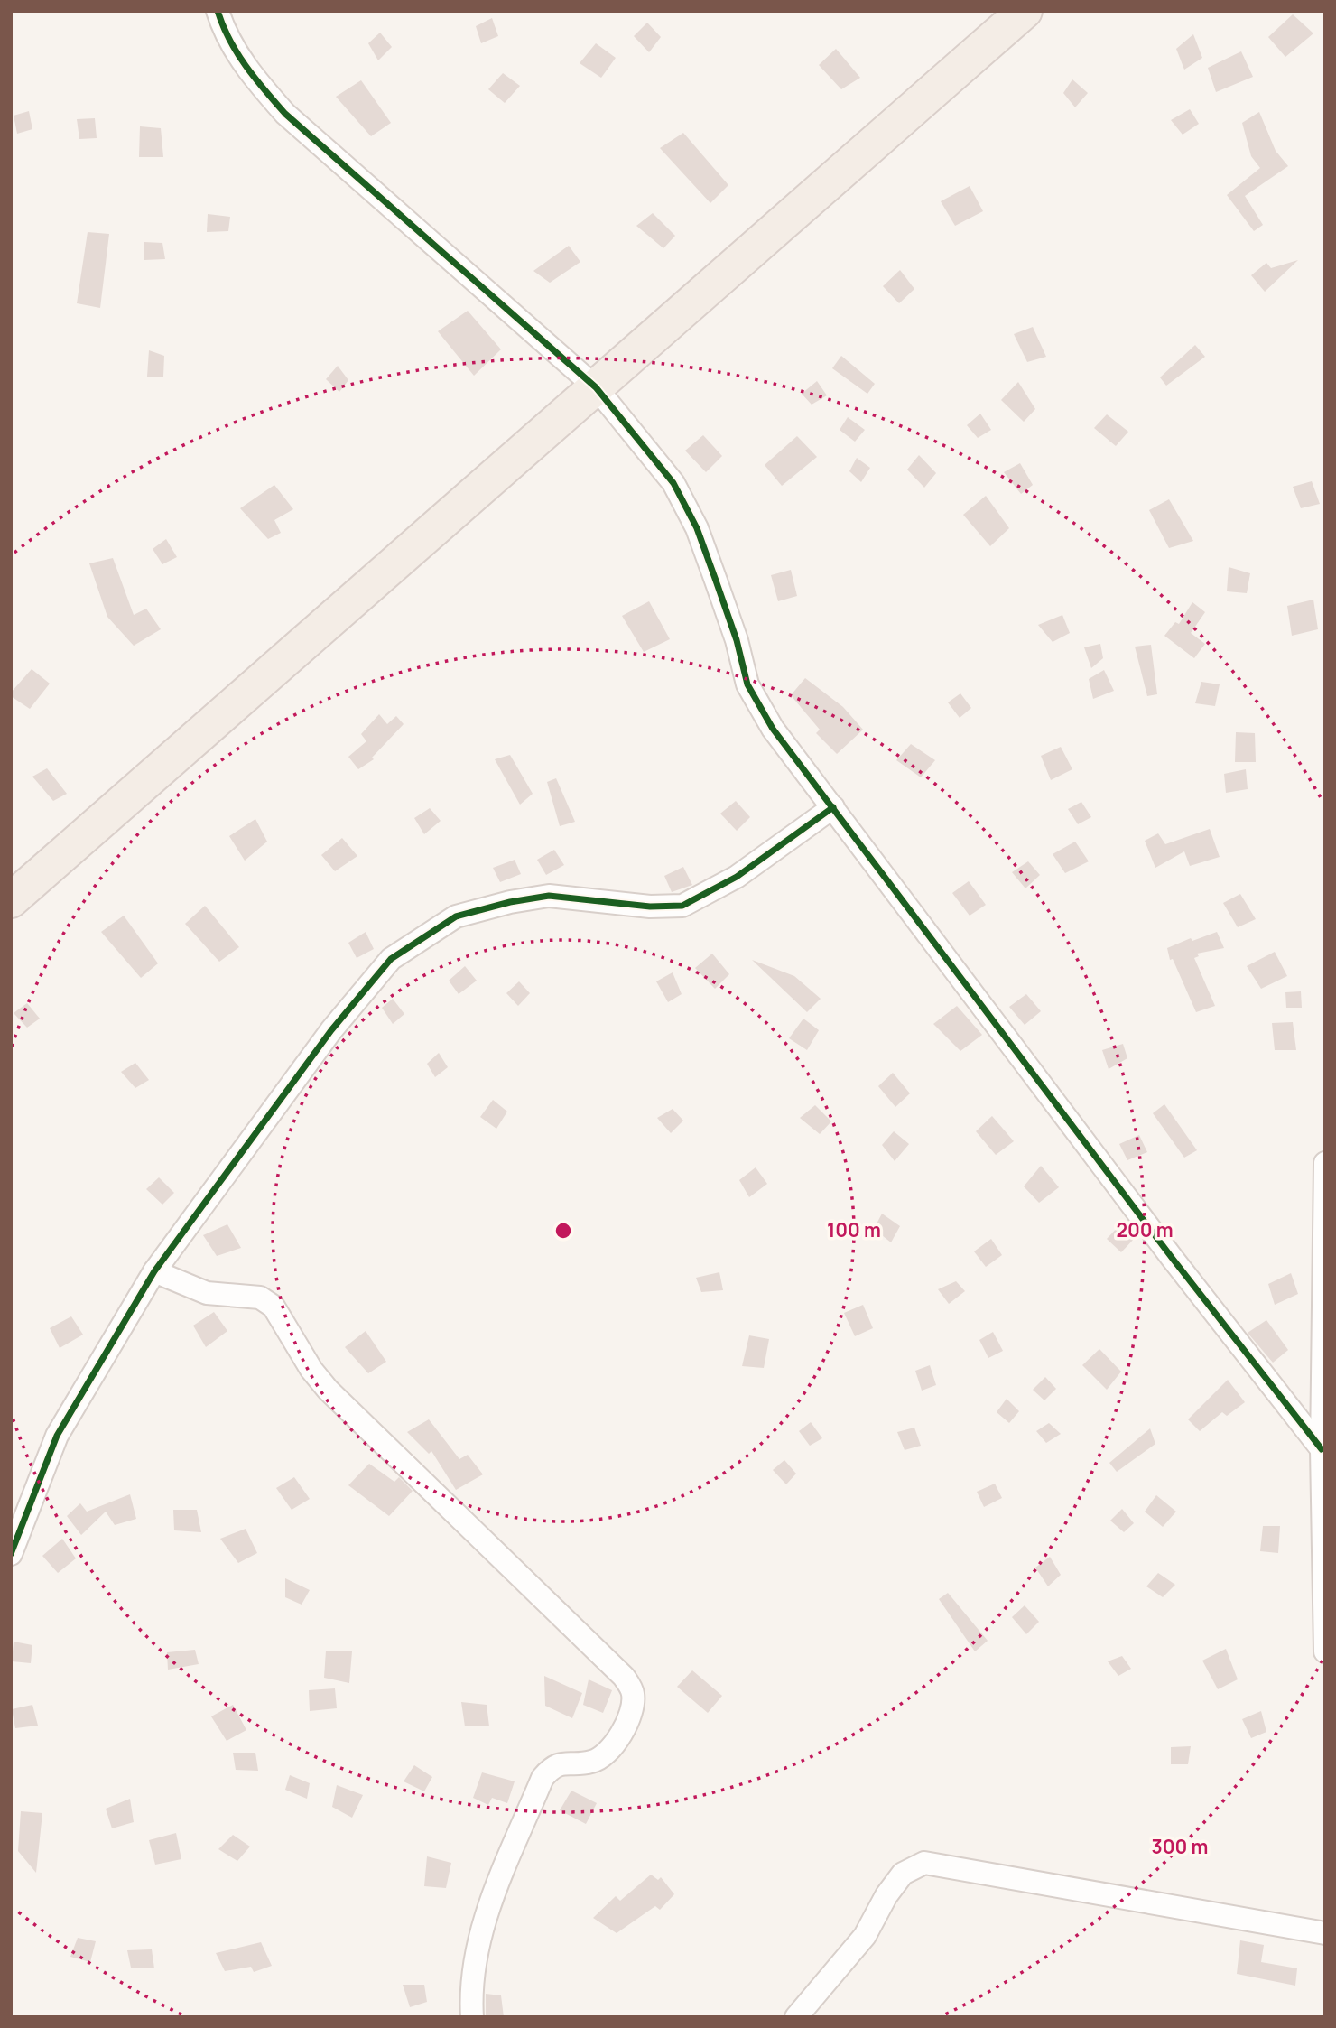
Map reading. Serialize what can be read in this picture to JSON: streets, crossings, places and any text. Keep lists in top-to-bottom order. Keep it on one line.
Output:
{"rings":["100 m","200 m","300 m"]}
